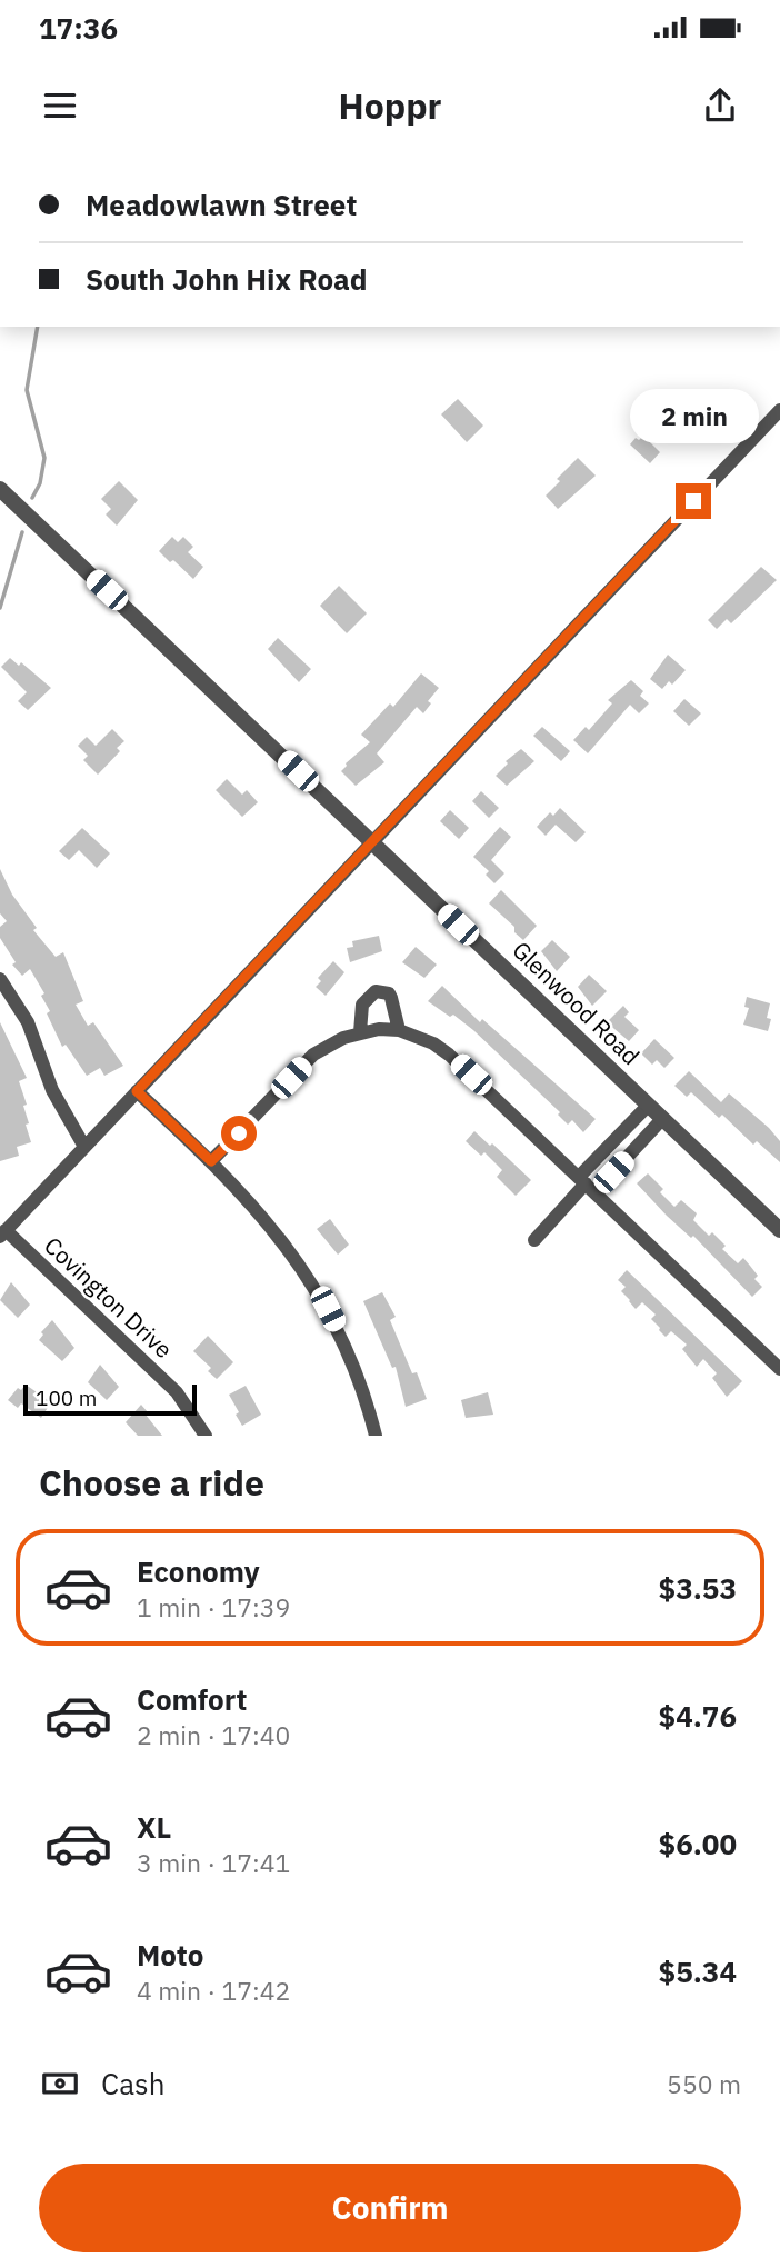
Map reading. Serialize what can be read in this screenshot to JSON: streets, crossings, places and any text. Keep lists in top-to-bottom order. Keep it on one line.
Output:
{"streets":{"street":["Glenwood Road","Covington Drive"]},"scale_bar":"100 m","page":{"status":"17:36","header":"Hoppr","banner":["Meadowlawn Street","South John Hix Road"],"bubble":"2 min","scale":"100 m","heading":"Choose a ride","list":[{"name":"Economy","note":"1 min · 17:39","value":"$3.53"},{"name":"Comfort","note":"2 min · 17:40","value":"$4.76"},{"name":"XL","note":"3 min · 17:41","value":"$6.00"},{"name":"Moto","note":"4 min · 17:42","value":"$5.34"}],"pay":["Cash","550 m"],"buttons":"Confirm"}}
